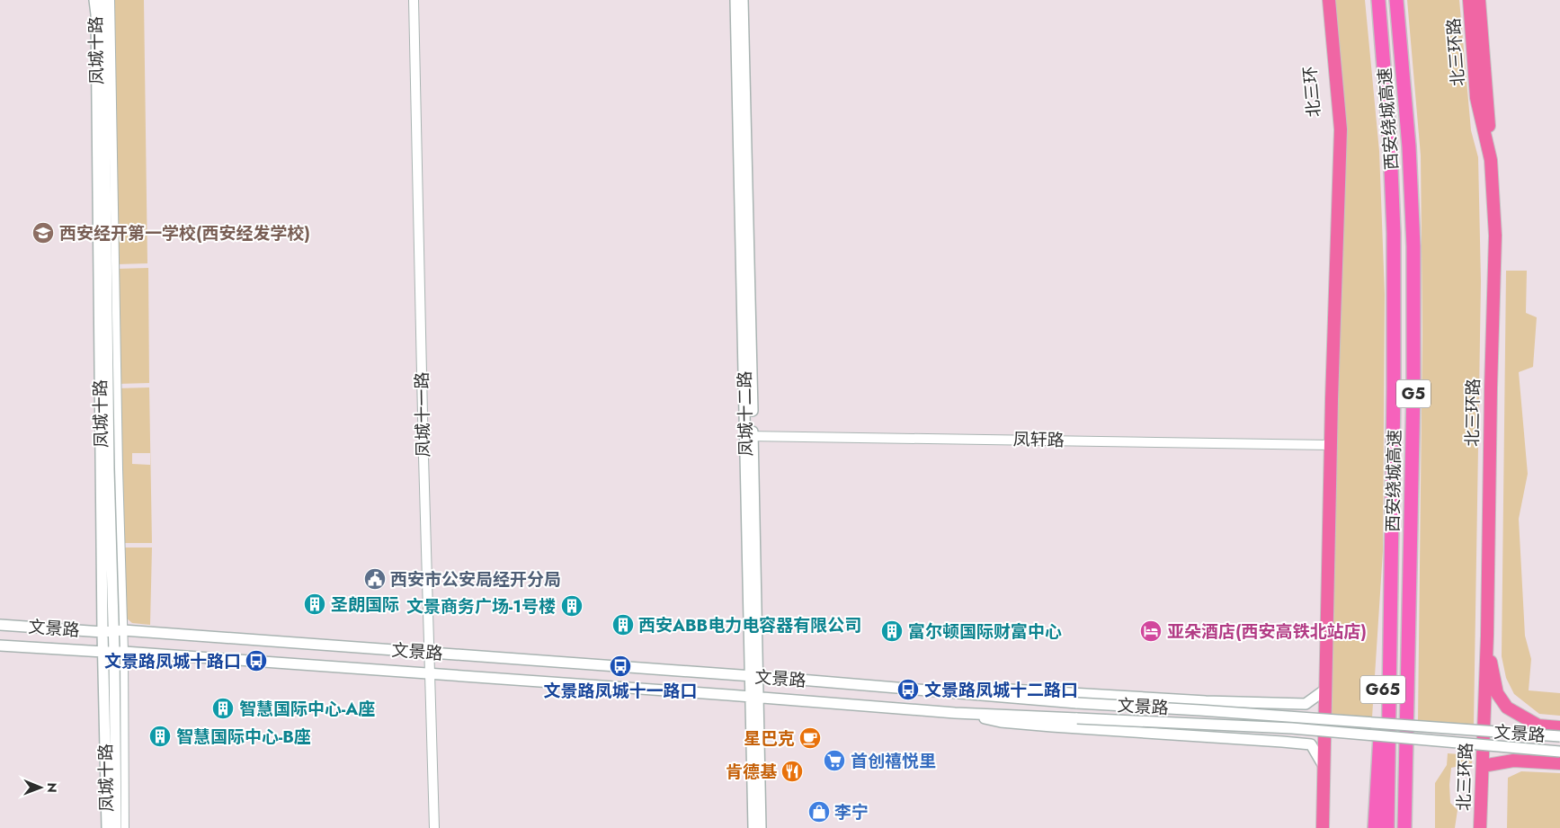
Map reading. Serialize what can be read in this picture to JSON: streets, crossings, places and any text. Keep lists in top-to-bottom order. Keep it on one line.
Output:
{"streets":{"highway":["北三环路","北三环","西安绕城高速","G5","G65"],"main road":["凤城十路","凤城十二路","文景路"],"street":["凤城十一路","凤轩路"]},"crossings":[["凤城十路","文景路"],["西安绕城高速","G65"],["凤城十二路","凤轩路"],["凤城十二路","文景路"],["凤城十一路","文景路"]],"places":{"school or university":["西安经开第一学校(西安经发学校)"],"public building":["西安市公安局经开分局"],"building":["圣朗国际","文景商务广场-1号楼","西安ABB电力电容器有限公司","富尔顿国际财富中心","智慧国际中心-A座","智慧国际中心-B座"],"hotel":["亚朵酒店(西安高铁北站店)"],"bus stop":["文景路凤城十路口","文景路凤城十一路口","文景路凤城十二路口"],"cafe":["星巴克"],"supermarket":["首创禧悦里"],"restaurant":["肯德基"],"shop":["李宁"]},"north":"right"}
